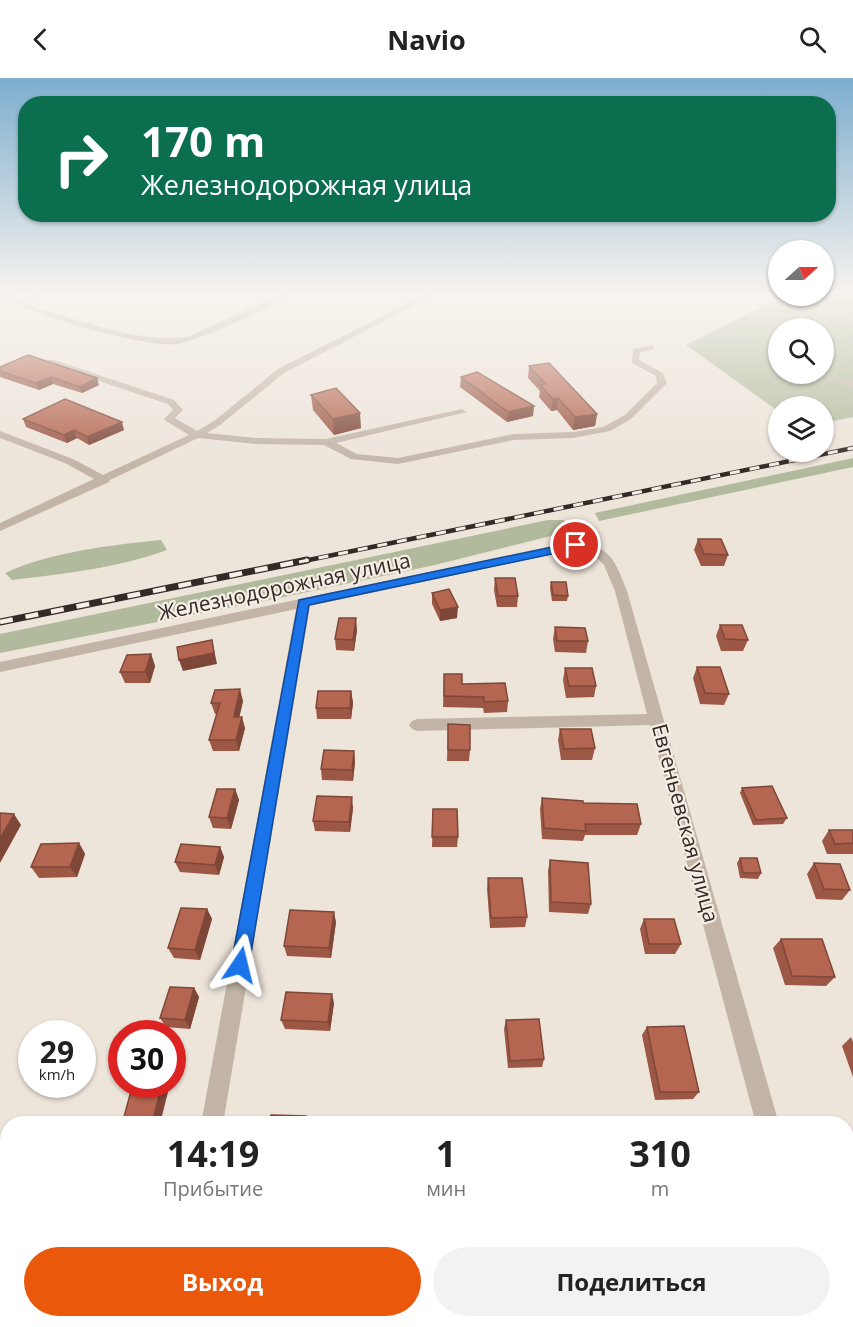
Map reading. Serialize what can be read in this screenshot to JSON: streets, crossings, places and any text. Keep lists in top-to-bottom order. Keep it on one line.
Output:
{"streets":{"street":["Железнодорожная улица","Евгеньевская улица"]},"crossings":[["Железнодорожная улица","Евгеньевская улица"]],"north":"right","page":{"header":"Navio","turn":["170 m","Железнодорожная улица"],"speed":"29 km/h","limit":"30","eta":["14:19","Прибытие","1","мин","310","m"],"buttons":["Выход","Поделиться"]}}
